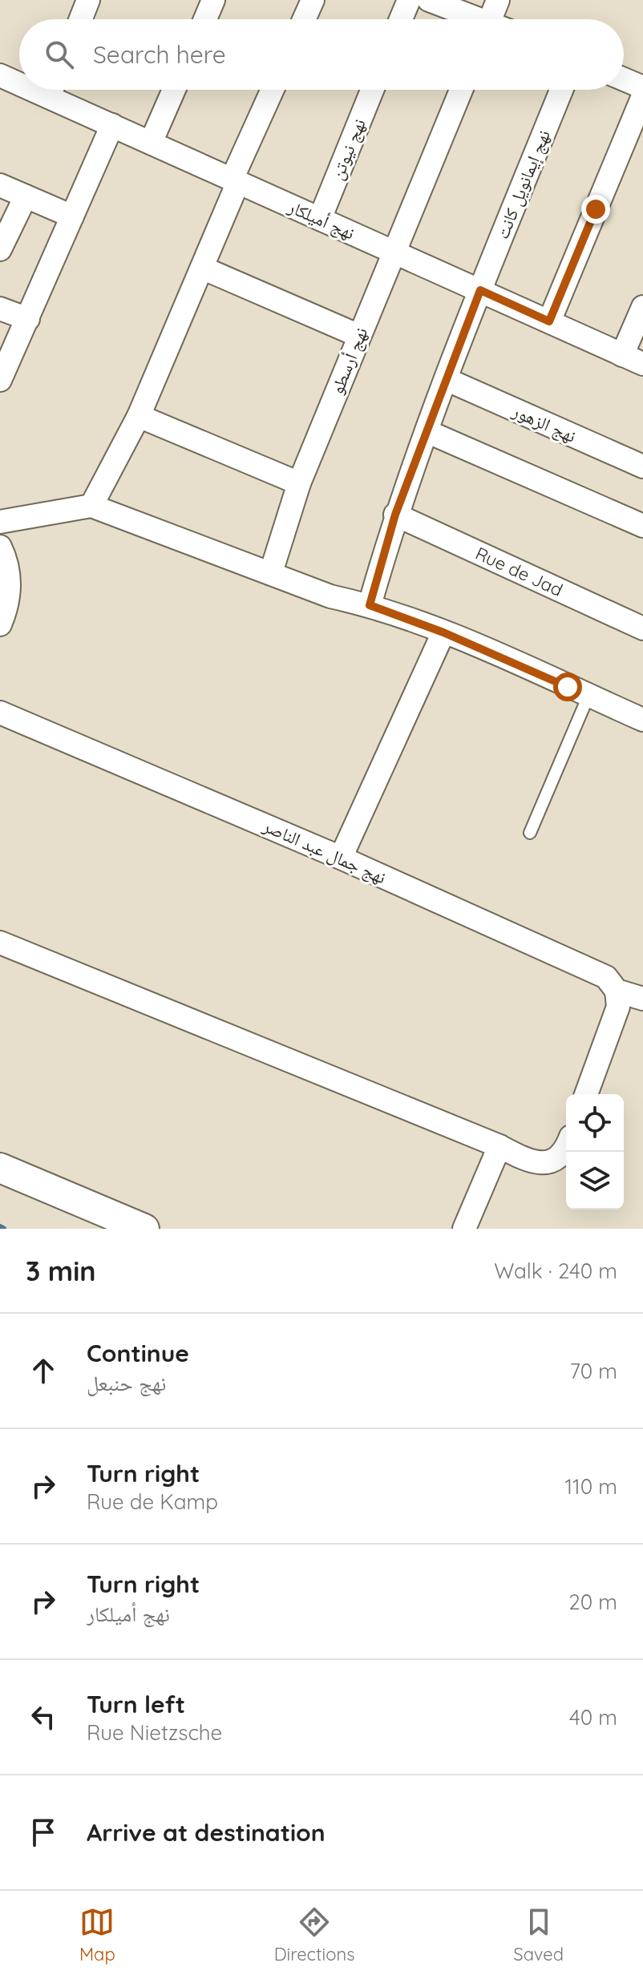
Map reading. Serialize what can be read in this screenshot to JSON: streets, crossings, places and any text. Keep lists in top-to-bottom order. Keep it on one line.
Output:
{"streets":{"street":["نهج نيوتن","نهج إيمانويل كانت","نهج أميلكار","نهج أرسطو","نهج الزهور","Rue de Jad","نهج جمال عبد الناصر"]},"crossings":[["نهج نيوتن","نهج أميلكار"],["نهج إيمانويل كانت","نهج أميلكار"],["نهج إيمانويل كانت","نهج الزهور"],["نهج إيمانويل كانت","Rue de Jad"],["نهج أميلكار","نهج أرسطو"]],"page":{"search":"Search here","heading":["3 min","Walk · 240 m"],"list":[["Continue","نهج حنبعل","70 m"],["Turn right","Rue de Kamp","110 m"],["Turn right","نهج أميلكار","20 m"],["Turn left","Rue Nietzsche","40 m"],"Arrive at destination"],"nav":["Map","Directions","Saved"]}}
